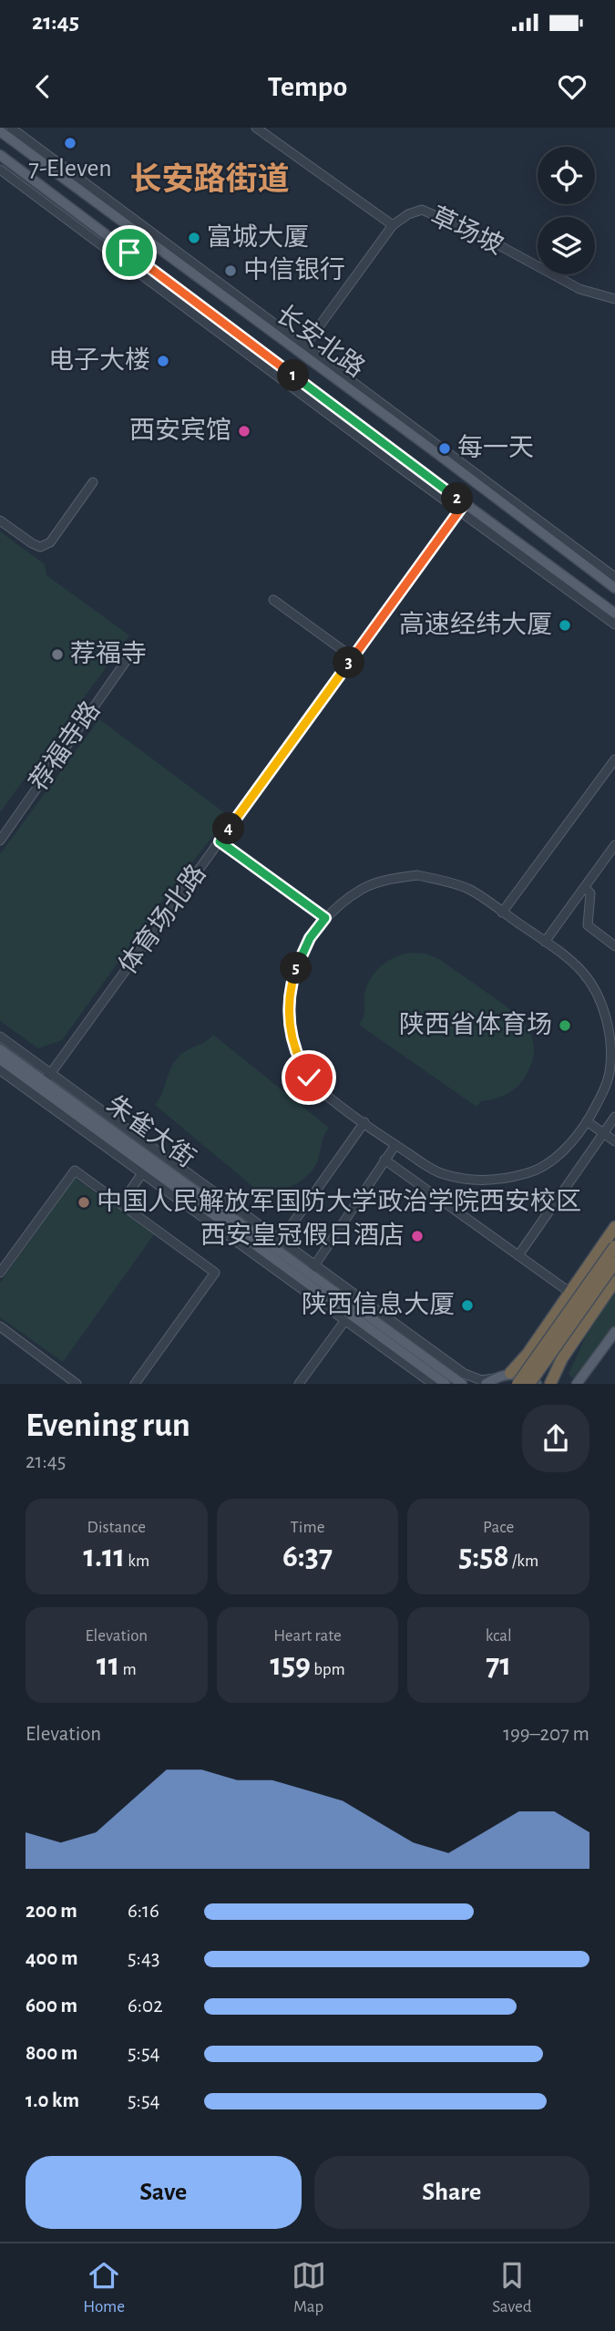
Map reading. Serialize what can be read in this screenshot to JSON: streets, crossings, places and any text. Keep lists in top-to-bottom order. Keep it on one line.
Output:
{"streets":{"main road":["长安北路","朱雀大街"],"street":["草场坡","荐福寺路","体育场北路"]},"crossings":[["草场坡","长安北路"],["长安北路","体育场北路"],["体育场北路","朱雀大街"]],"districts":["长安路街道"],"places":["7-Eleven","富城大厦","中信银行","电子大楼","西安宾馆","每一天","高速经纬大厦","荐福寺","陕西省体育场","中国人民解放军国防大学政治学院西安校区","西安皇冠假日酒店","陕西信息大厦"],"page":{"status":"21:45","header":"Tempo","pins":["1","2","3","4","5"],"heading":["Evening run","21:45"],"stats":[["Distance","1.11 km"],["Time","6:37"],["Pace","5:58 /km"],["Elevation","11 m"],["Heart rate","159 bpm"],["kcal","71"]],"chart":["Elevation","199–207 m"],"list":[{"name":"200 m","note":"6:16"},{"name":"400 m","note":"5:43"},{"name":"600 m","note":"6:02"},{"name":"800 m","note":"5:54"},{"name":"1.0 km","note":"5:54"}],"buttons":["Save","Share"],"tabs":["Home","Map","Saved"]}}
